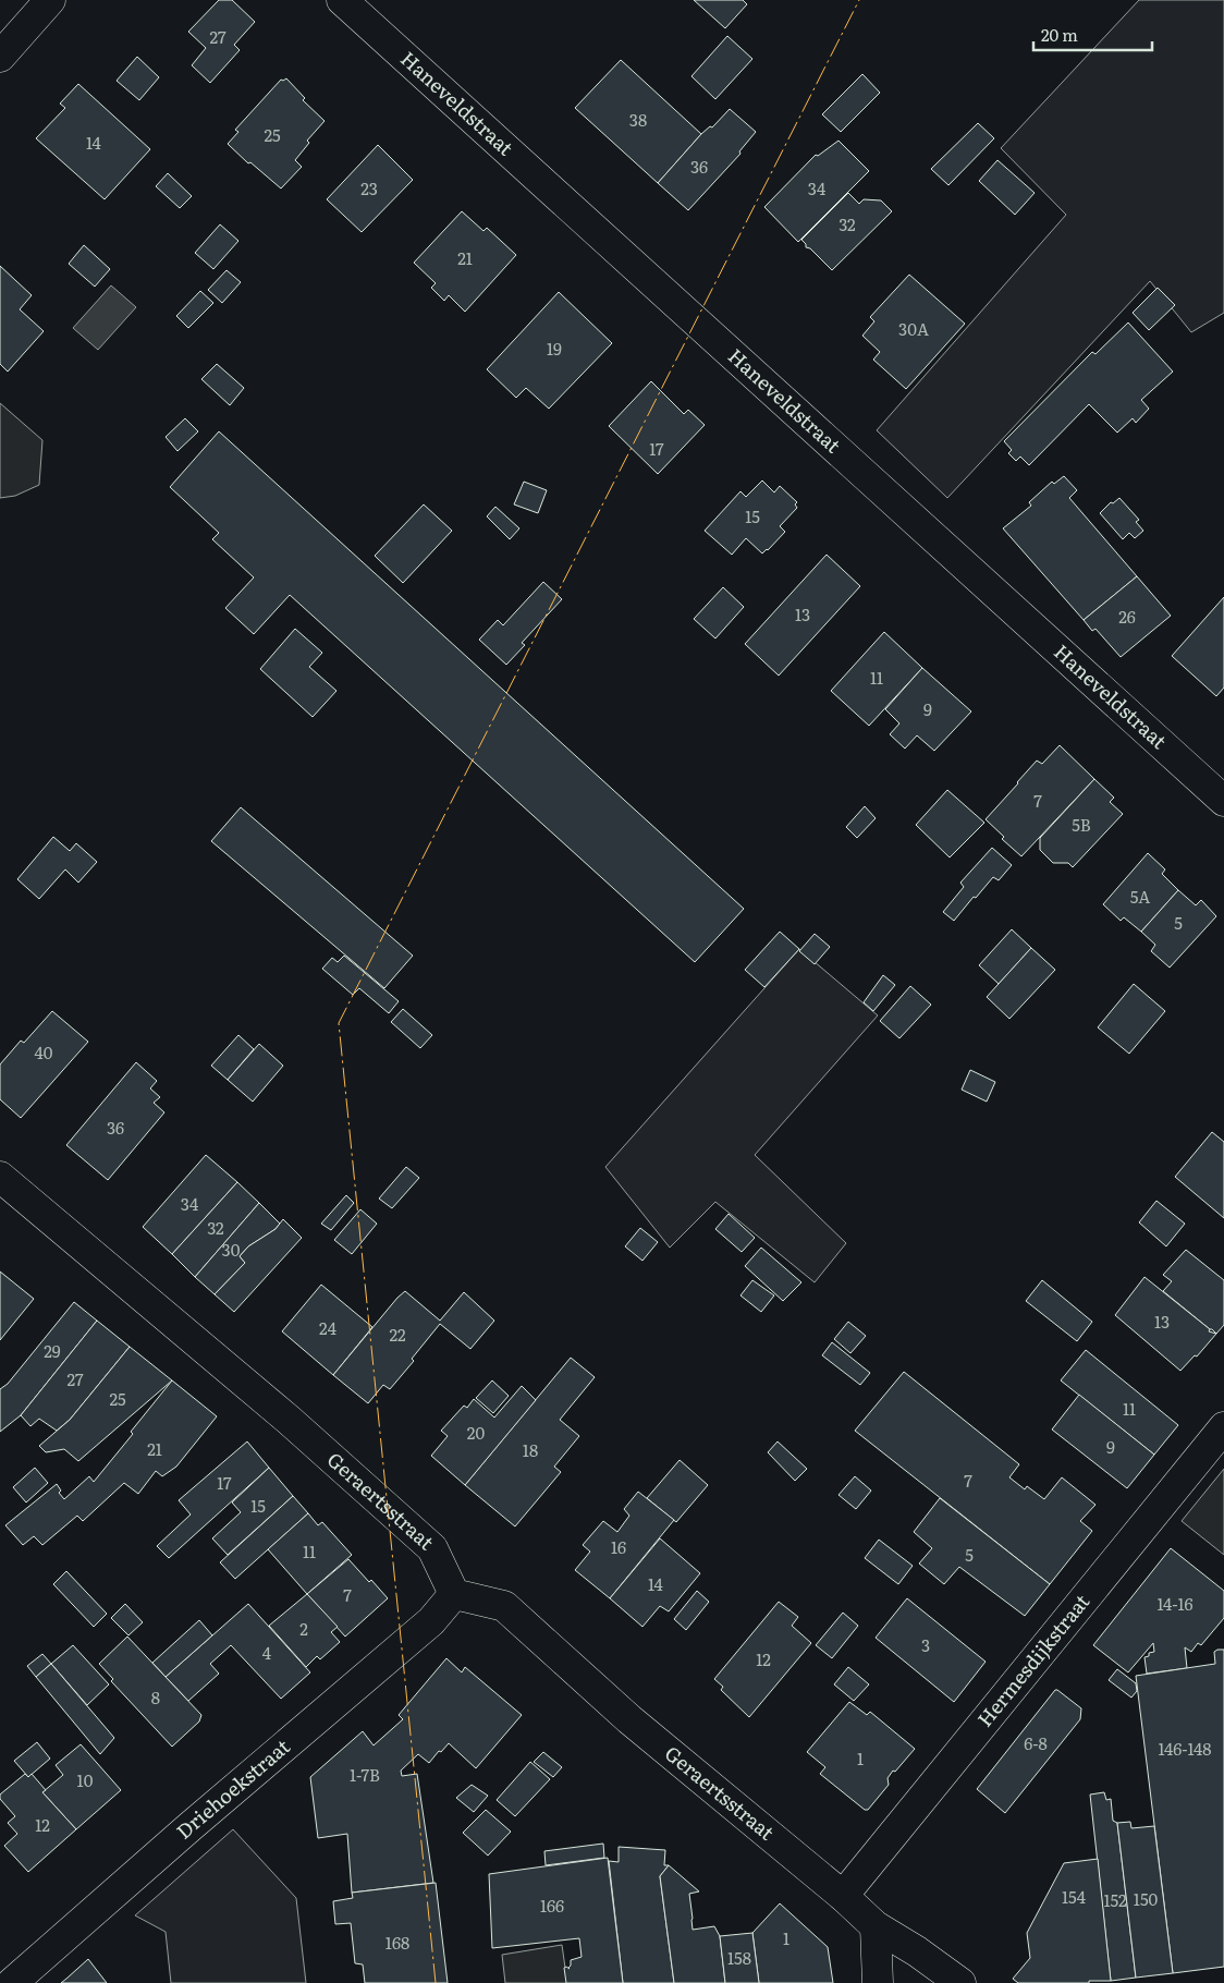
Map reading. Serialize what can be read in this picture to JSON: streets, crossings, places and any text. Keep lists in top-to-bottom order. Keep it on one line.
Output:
{"streets":{"street":["Haneveldstraat","Geraertsstraat","Hermesdijkstraat","Driehoekstraat"]},"crossings":[["Geraertsstraat","Hermesdijkstraat"],["Geraertsstraat","Driehoekstraat"]],"house_numbers":["27","38","25","14","36","23","34","32","21","30A","19","17","15","13","26","11","9","7","5B","5A","5","40","36","34","32","30","13","24","22","29","27","25","11","20","9","21","18","7","17","15","16","11","5","14","7","14-16","2","3","4","12","8","6-8","146-148","1","1-7B","10","12","154","150","152","166","1","168","158"],"scale_bar":"20 m"}
